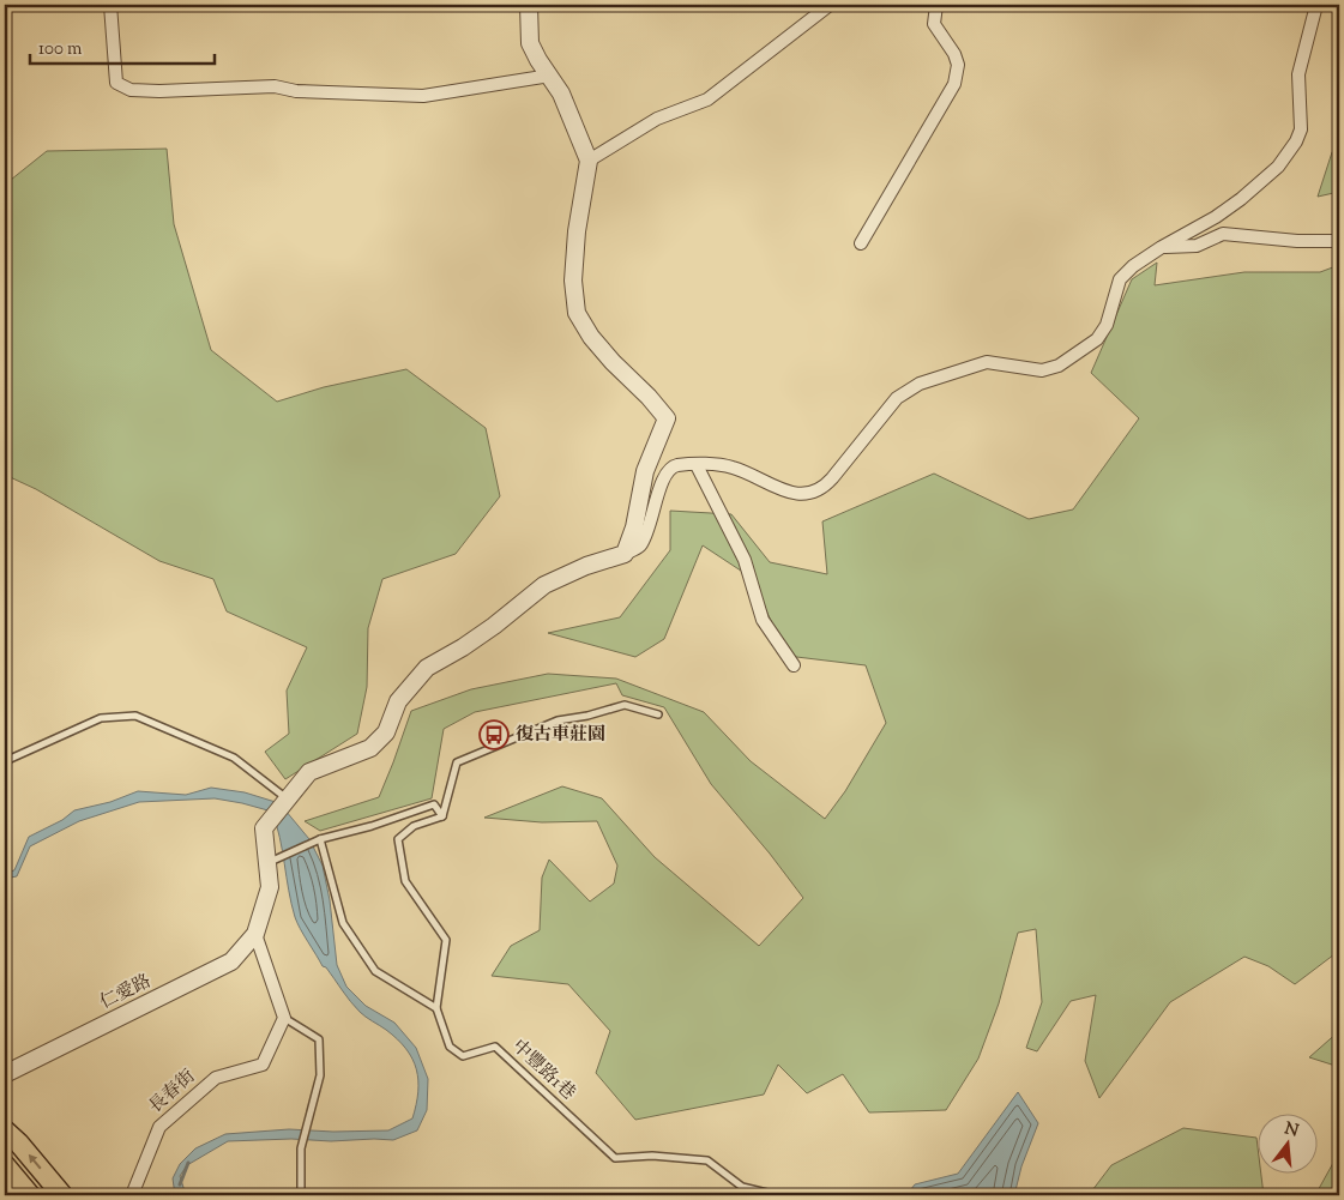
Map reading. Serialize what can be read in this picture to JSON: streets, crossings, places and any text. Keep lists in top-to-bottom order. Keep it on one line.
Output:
{"streets":{"street":["仁愛路","長春街"],"lane":["中豐路1巷"]},"places":{"bus stop":["復古車莊園"]},"scale_bar":"100 m","north":"top"}
